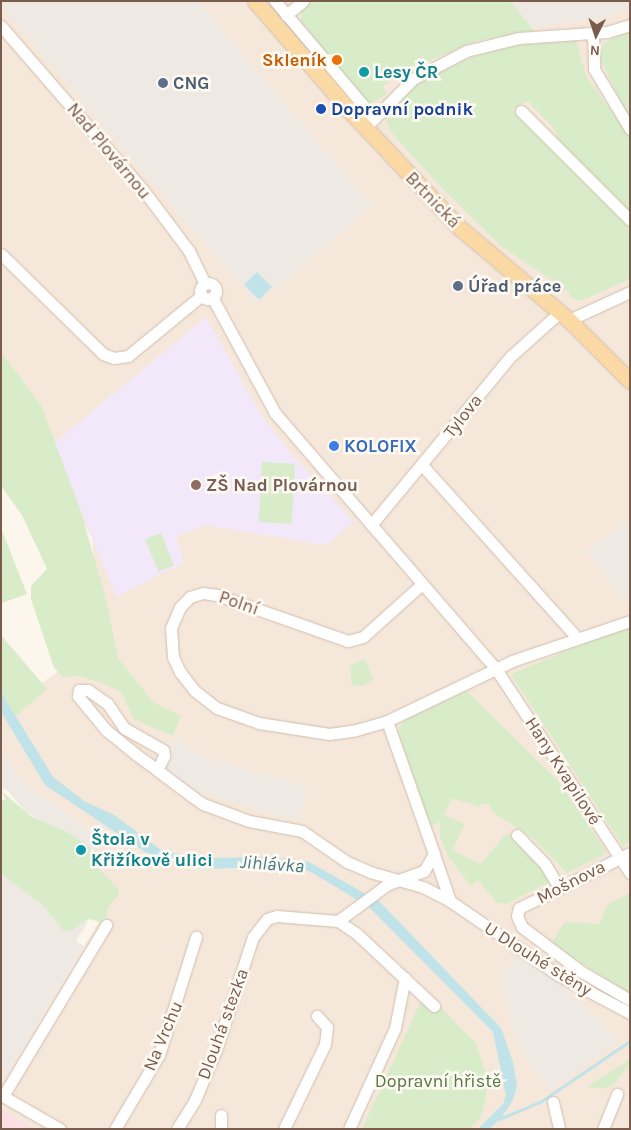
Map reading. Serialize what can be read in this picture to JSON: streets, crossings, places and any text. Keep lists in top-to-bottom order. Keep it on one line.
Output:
{"streets":{"main road":["Brtnická"],"street":["Nad Plovárnou","Tylova","Polní","Hany Kvapilové","Mošnova","U Dlouhé stěny","Dlouhá stezka","Na Vrchu"]},"crossings":[["Brtnická","Tylova"],["Polní","Hany Kvapilové"],["Hany Kvapilové","Mošnova"],["Mošnova","U Dlouhé stěny"]],"water":["Jihlávka"],"parks":["Dopravní hřistě"],"places":["Skleník","Lesy ČR","CNG","Dopravní podnik","Úřad práce","KOLOFIX","ZŠ Nad Plovárnou","Štola v Křižíkově ulici"],"north":"bottom"}
